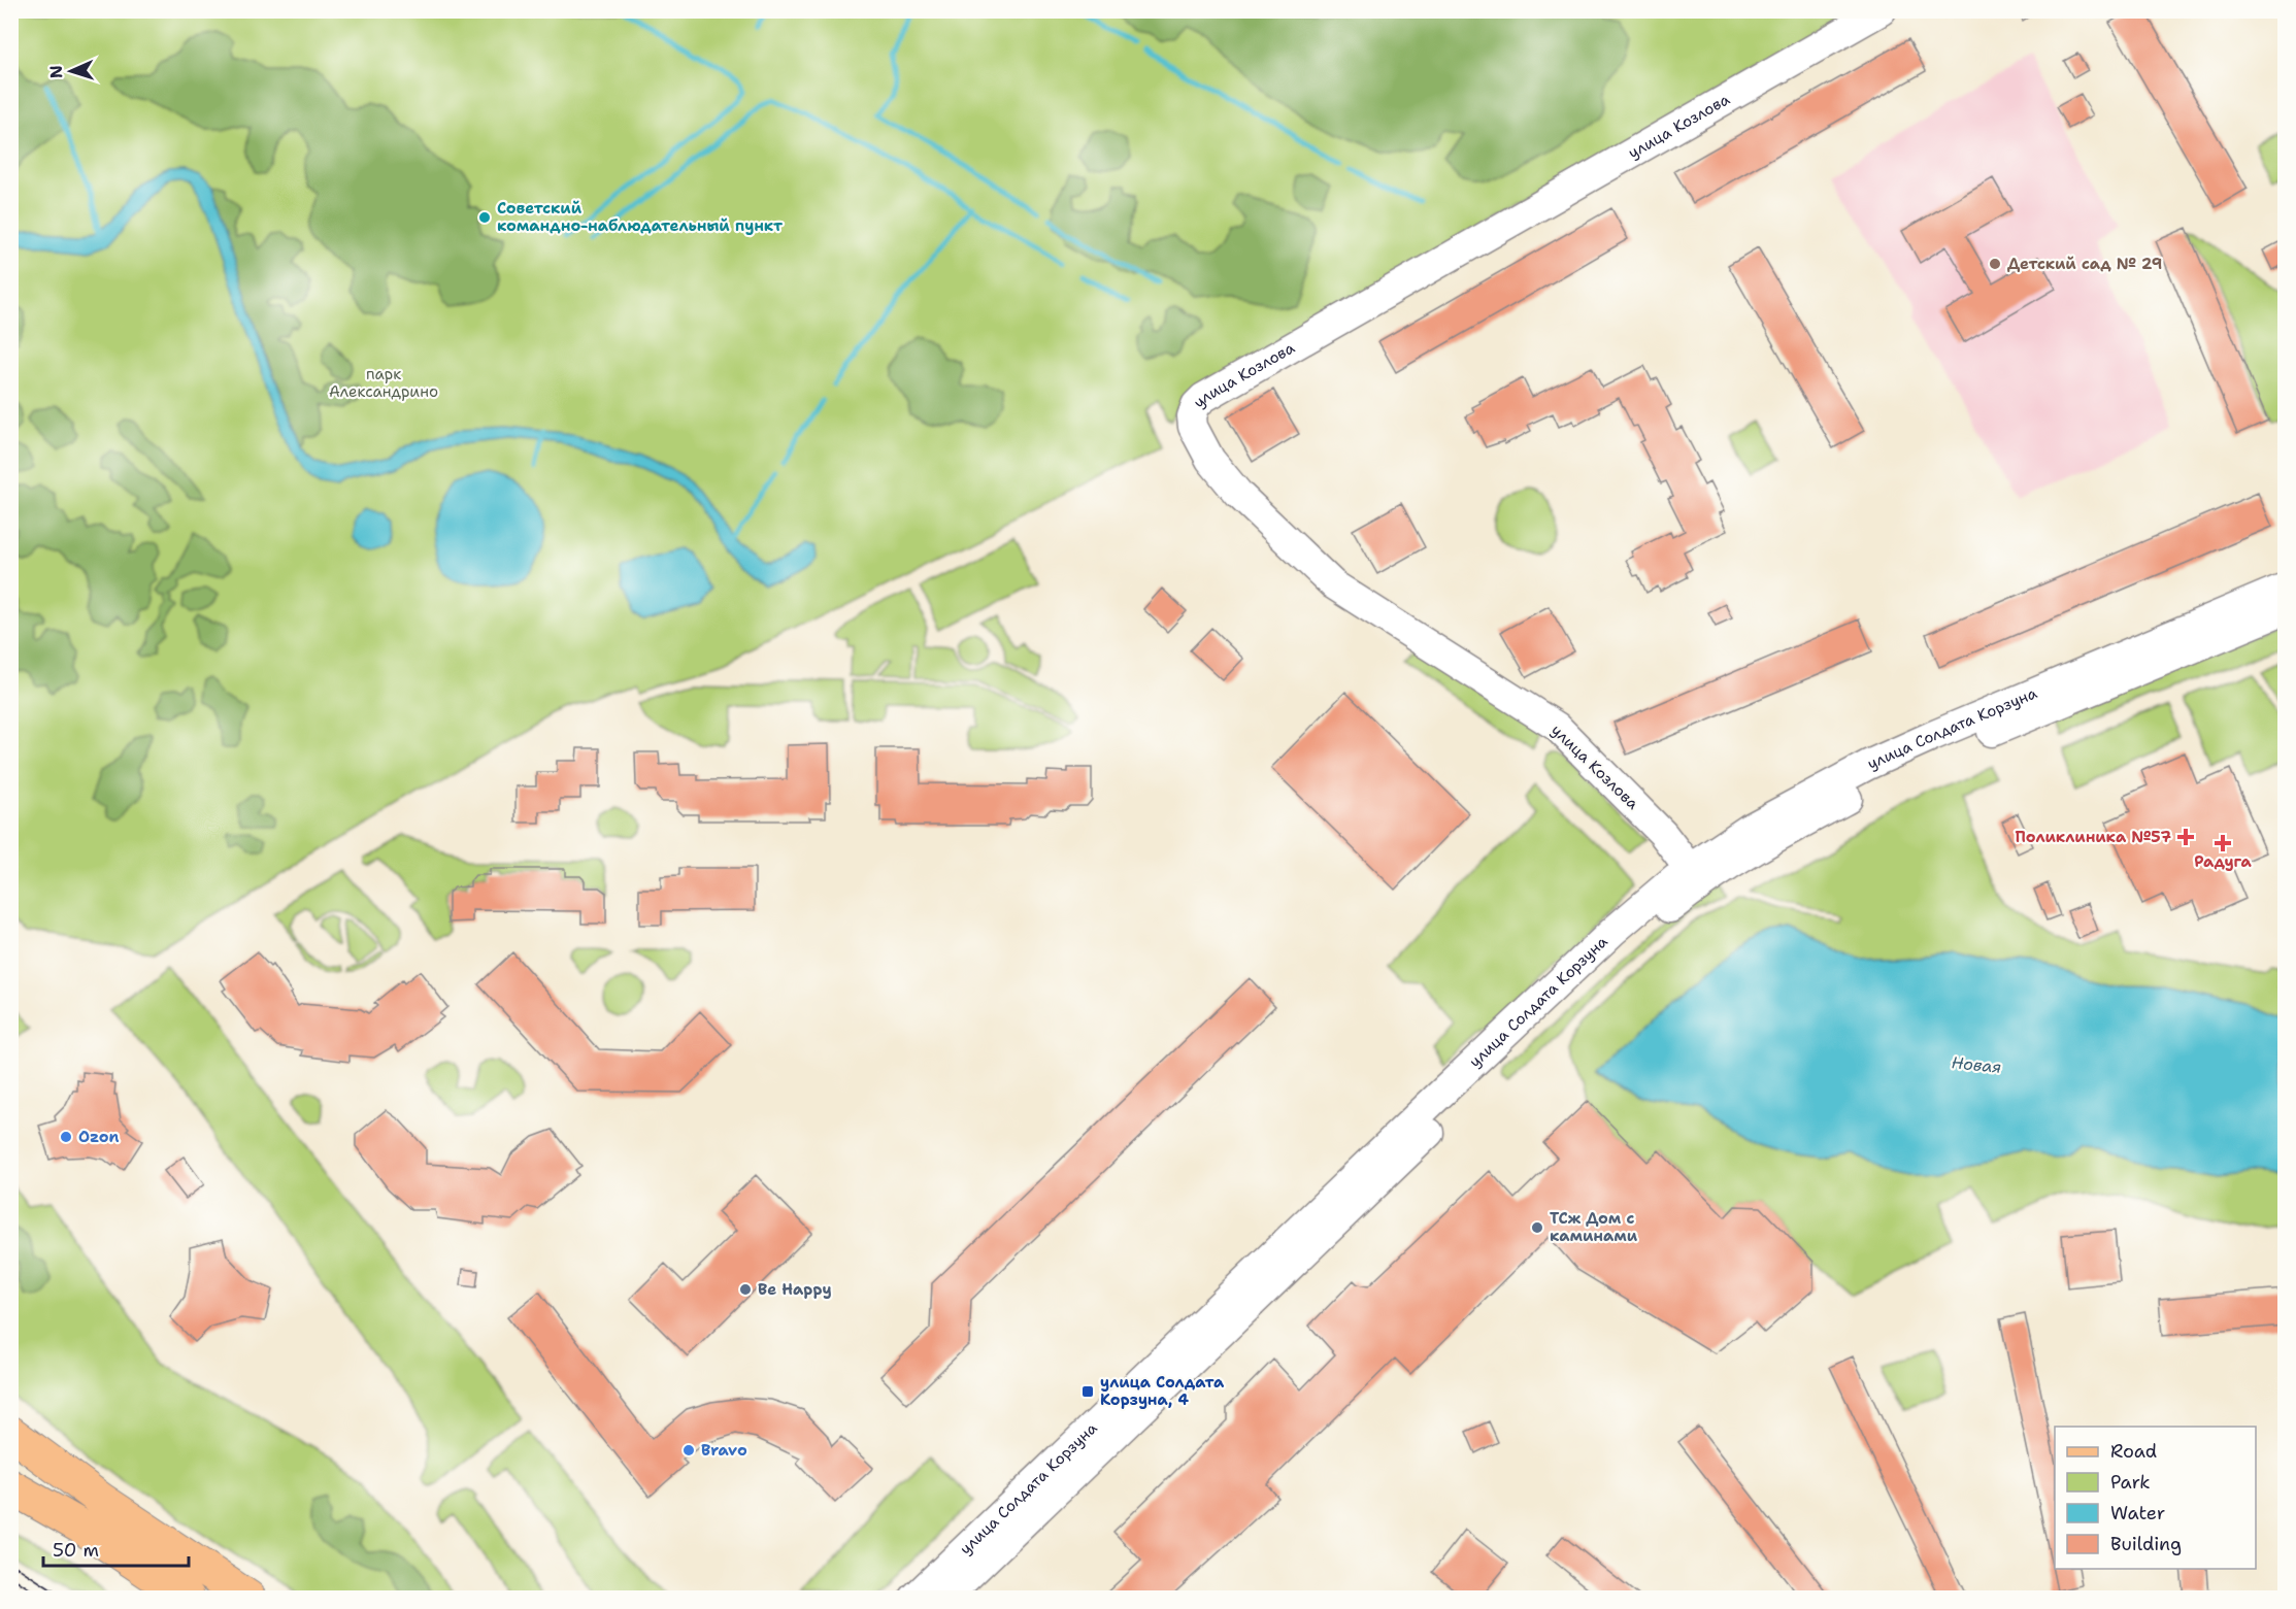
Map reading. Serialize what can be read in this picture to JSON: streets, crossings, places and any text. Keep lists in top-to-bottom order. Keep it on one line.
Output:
{"streets":{"street":["улица Козлова","улица Солдата Корзуна"]},"crossings":[["улица Козлова","улица Солдата Корзуна"]],"water":["Новая"],"parks":["парк Александрино"],"places":{"other":["Советский командно-наблюдательный пункт","Детский сад № 29","Ozon","ТСж Дом с каминами","Be Happy","Bravo"],"health":["Поликлиника №57","Радуга"],"transit":["улица Солдата Корзуна, 4"]},"legend":["Road","Park","Water","Building"],"scale_bar":"50 m","north":"left"}
